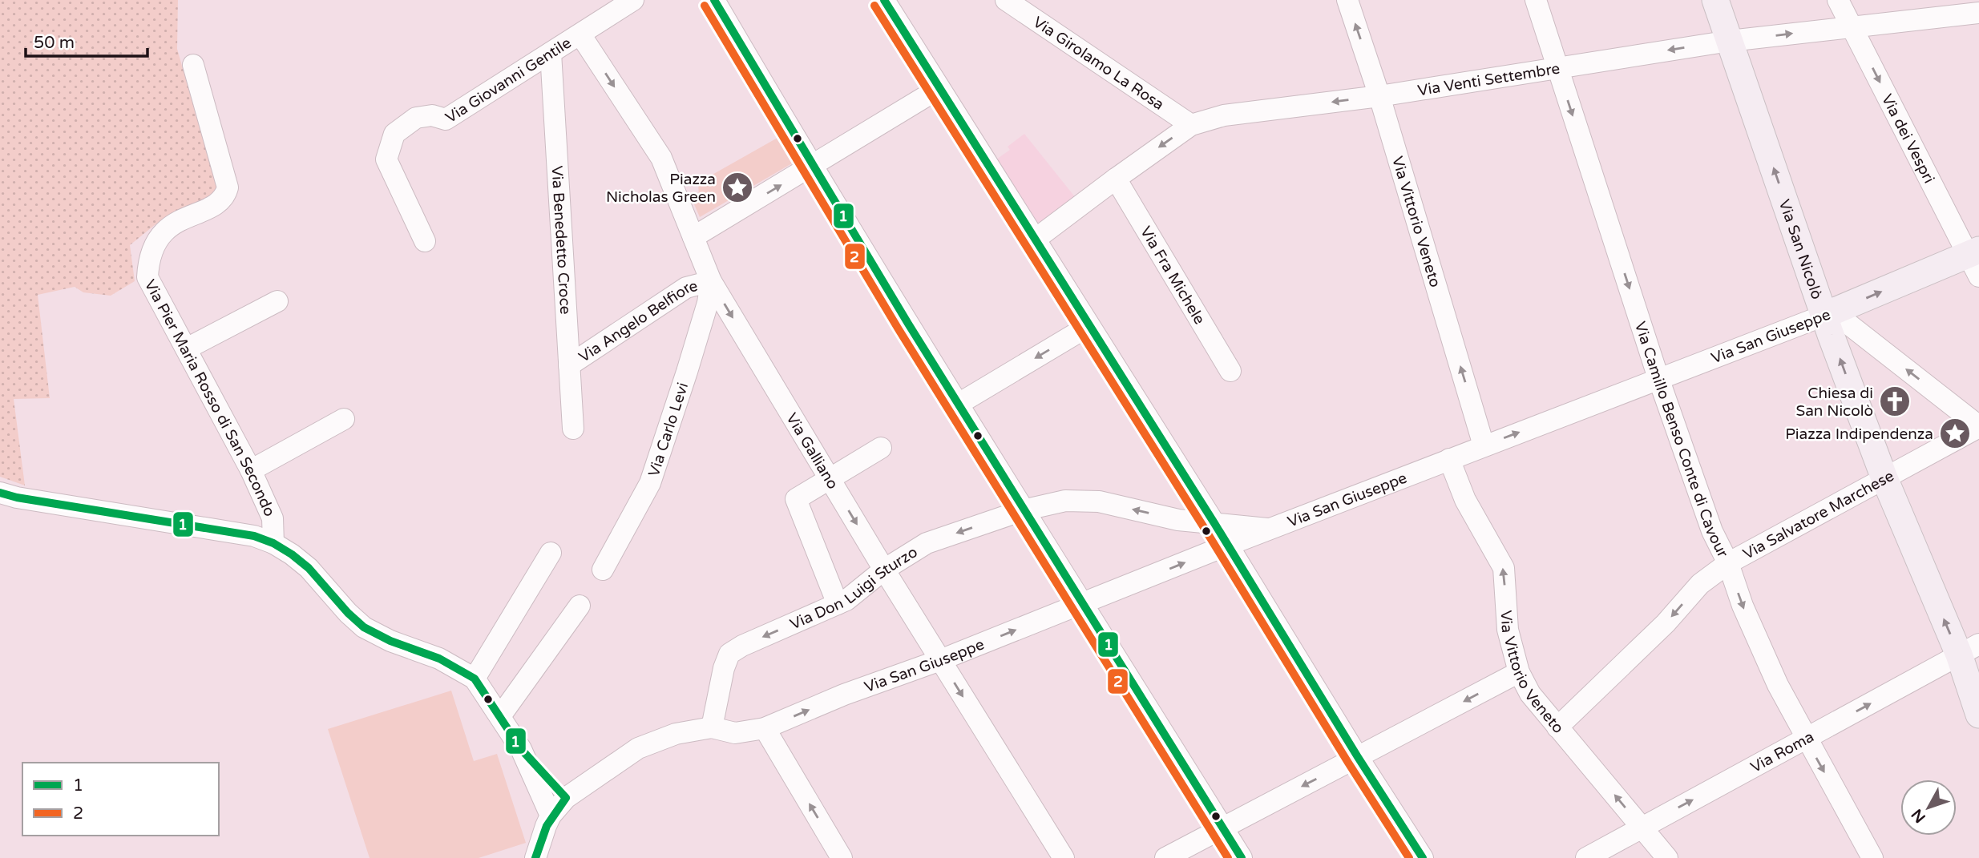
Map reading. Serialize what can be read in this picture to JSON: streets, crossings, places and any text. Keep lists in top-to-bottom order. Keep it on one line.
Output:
{"streets":{"main road":["Via San Nicolò","Via San Giuseppe"],"street":["Via Girolamo La Rosa","Via Giovanni Gentile","Via Venti Settembre","Via dei Vespri","Via Vittorio Veneto","Via Benedetto Croce","Via Fra Michele","Via Angelo Belfiore","Via Pier Maria Rosso di San Secondo","Via Carlo Levi","Via Camillo Benso Conte di Cavour","Via Galliano","Via Salvatore Marchese","Via Don Luigi Sturzo","Via Roma"]},"crossings":[["Via Girolamo La Rosa","Via Venti Settembre"],["Via Giovanni Gentile","Via Benedetto Croce"],["Via Giovanni Gentile","Via Galliano"],["Via Venti Settembre","Via dei Vespri"],["Via Venti Settembre","Via Vittorio Veneto"],["Via Venti Settembre","Via San Nicolò"],["Via Venti Settembre","Via Fra Michele"],["Via Venti Settembre","Via Camillo Benso Conte di Cavour"],["Via dei Vespri","Via San Giuseppe"],["Via Vittorio Veneto","Via San Giuseppe"],["Via Vittorio Veneto","Via Salvatore Marchese"],["Via Vittorio Veneto","Via Roma"],["Via Benedetto Croce","Via Angelo Belfiore"],["Via San Nicolò","Via San Giuseppe"],["Via San Nicolò","Via Salvatore Marchese"],["Via San Nicolò","Via Roma"],["Via Angelo Belfiore","Via Carlo Levi"],["Via Angelo Belfiore","Via Galliano"],["Via San Giuseppe","Via Camillo Benso Conte di Cavour"],["Via San Giuseppe","Via Galliano"],["Via San Giuseppe","Via Don Luigi Sturzo"],["Via Carlo Levi","Via Galliano"],["Via Camillo Benso Conte di Cavour","Via Salvatore Marchese"],["Via Camillo Benso Conte di Cavour","Via Roma"],["Via Galliano","Via Don Luigi Sturzo"]],"one_way":["Via dei Vespri","Via Vittorio Veneto","Via San Nicolò","Via San Giuseppe","Via Camillo Benso Conte di Cavour","Via Salvatore Marchese","Via Roma"],"places":{"place":["Piazza Nicholas Green","Piazza Indipendenza"],"church":["Chiesa di San Nicolò"]},"lines":["transit line 1","transit line 2"],"legend":["1","2"],"scale_bar":"50 m","north":"bottom left"}
